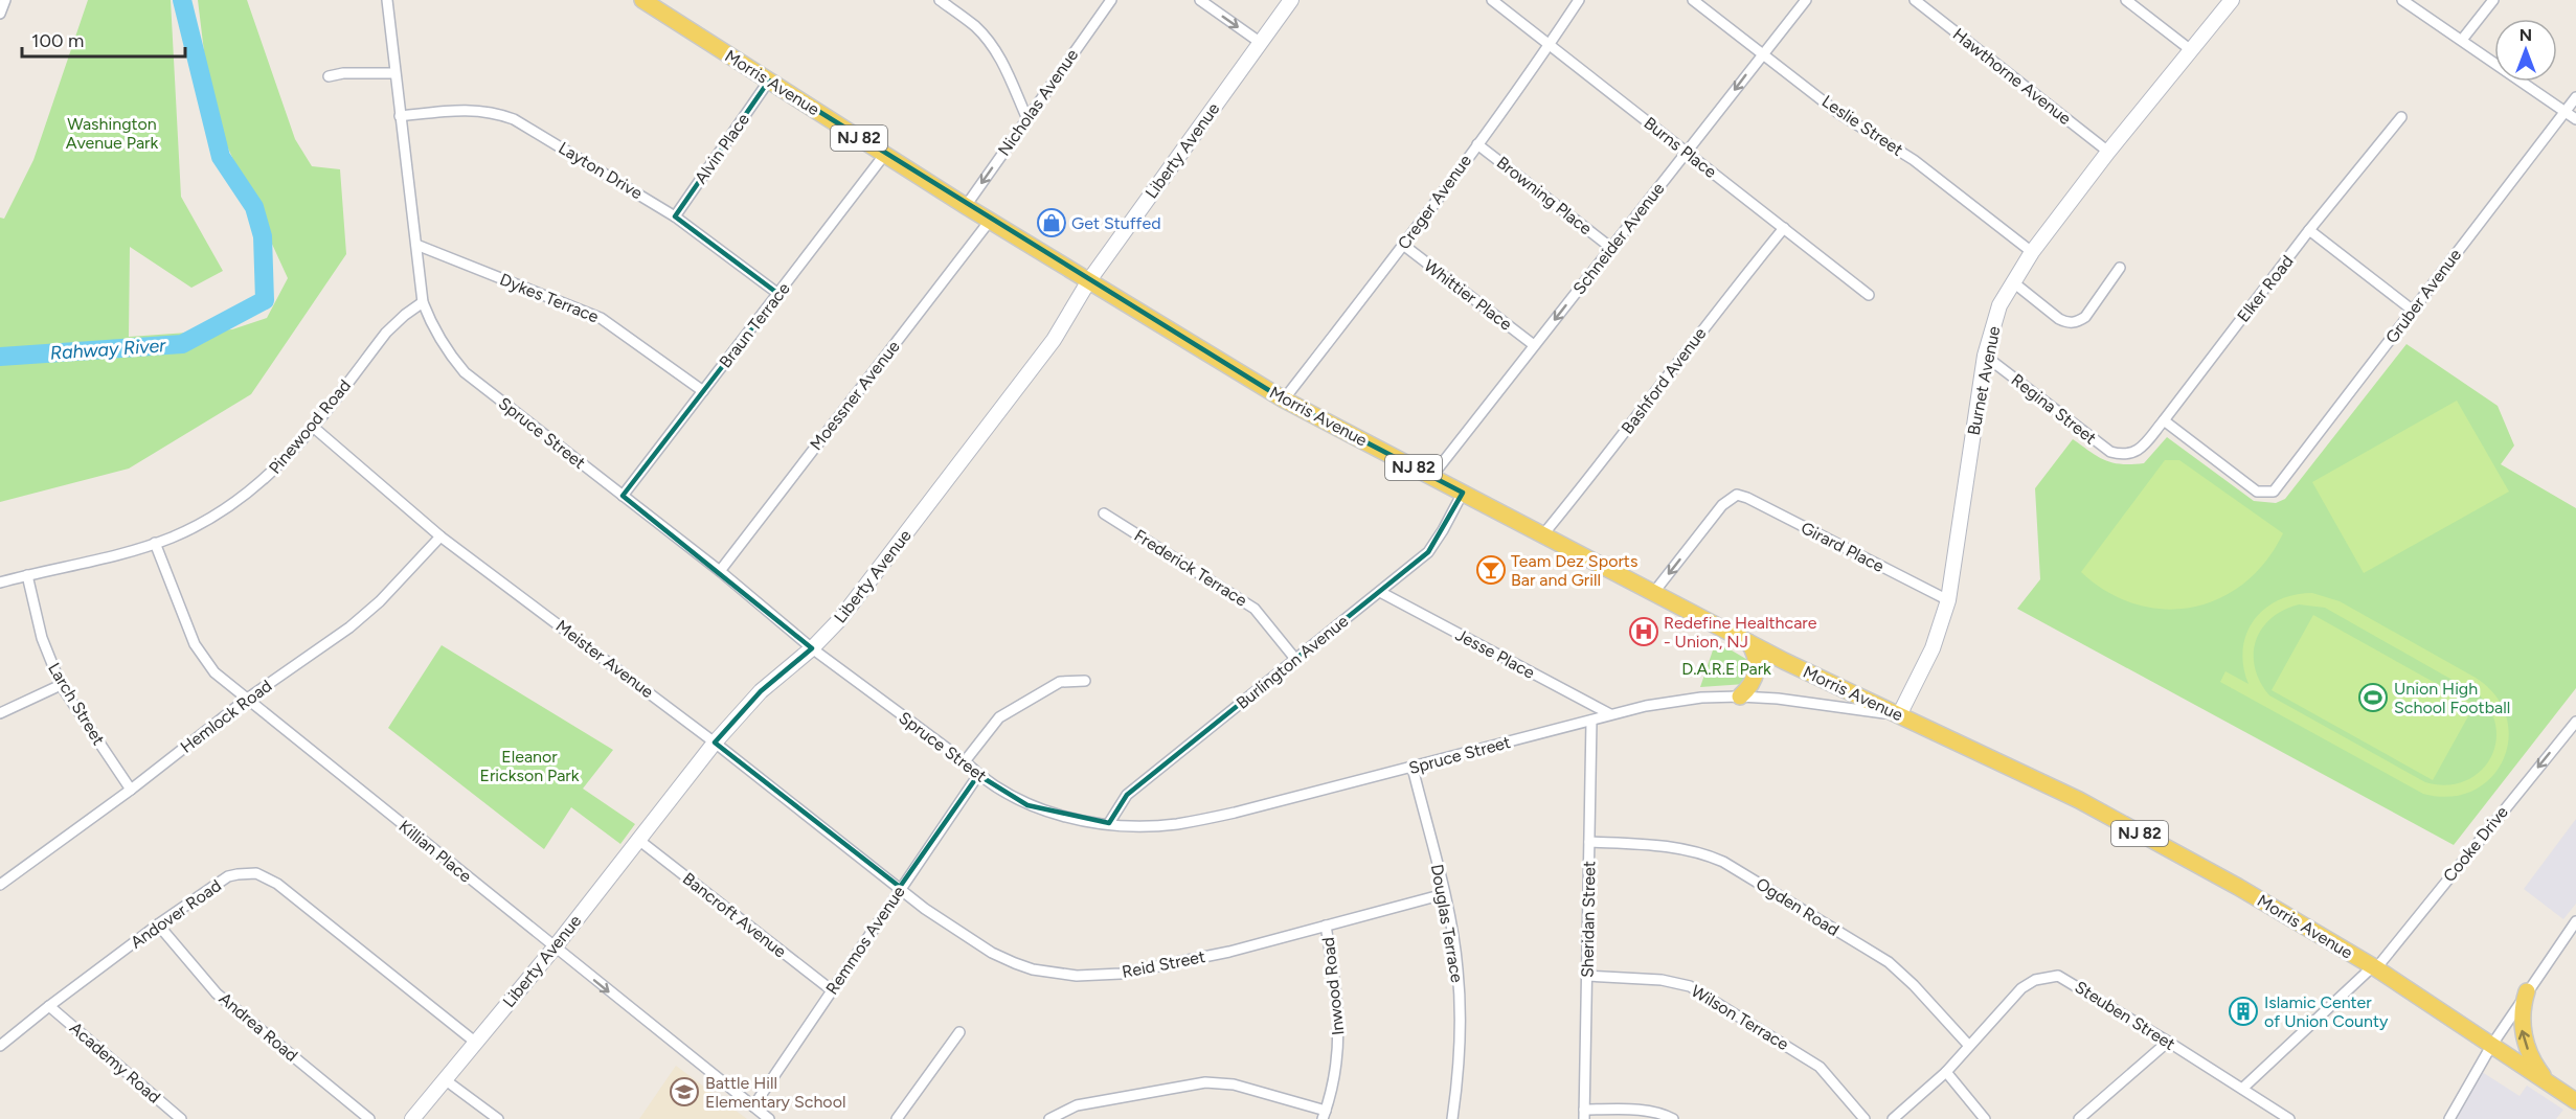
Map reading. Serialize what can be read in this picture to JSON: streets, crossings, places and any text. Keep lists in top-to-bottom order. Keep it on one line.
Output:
{"streets":{"main road":["Morris Avenue","NJ 82"],"street":["Hawthorne Avenue","Nicholas Avenue","Leslie Street","Burns Place","Alvin Place","Liberty Avenue","Layton Drive","Browning Place","Creger Avenue","Schneider Avenue","Elker Road","Whittier Place","Gruber Avenue","Dykes Terrace","Braun Terrace","Bashford Avenue","Burnet Avenue","Moessner Avenue","Regina Street","Pinewood Road","Spruce Street","Girard Place","Frederick Terrace","Jesse Place","Meister Avenue","Burlington Avenue","Larch Street","Hemlock Road","Cooke Drive","Killian Place","Ogden Road","Andover Road","Bancroft Avenue","Sheridan Street","Douglas Terrace","Remmos Avenue","Reid Street","Inwood Road","Steuben Street","Wilson Terrace","Andrea Road","Academy Road"]},"crossings":[["Hawthorne Avenue","Burnet Avenue"],["Morris Avenue","Nicholas Avenue"],["Morris Avenue","Alvin Place"],["Morris Avenue","Liberty Avenue"],["Morris Avenue","Creger Avenue"],["Morris Avenue","Schneider Avenue"],["Morris Avenue","Braun Terrace"],["Morris Avenue","Bashford Avenue"],["Morris Avenue","Burnet Avenue"],["Morris Avenue","Moessner Avenue"],["Morris Avenue","Spruce Street"],["Morris Avenue","Girard Place"],["Morris Avenue","Burlington Avenue"],["Morris Avenue","Cooke Drive"],["Leslie Street","Schneider Avenue"],["Leslie Street","Burnet Avenue"],["Burns Place","Creger Avenue"],["Burns Place","Schneider Avenue"],["Burns Place","Bashford Avenue"],["Alvin Place","Layton Drive"],["Liberty Avenue","Spruce Street"],["Liberty Avenue","Meister Avenue"],["Liberty Avenue","Killian Place"],["Liberty Avenue","Andover Road"],["Liberty Avenue","Bancroft Avenue"],["Layton Drive","Braun Terrace"],["Layton Drive","Spruce Street"],["Browning Place","Creger Avenue"],["Browning Place","Schneider Avenue"],["Creger Avenue","Whittier Place"],["Schneider Avenue","Whittier Place"],["Elker Road","Gruber Avenue"],["Elker Road","Regina Street"],["Dykes Terrace","Braun Terrace"],["Dykes Terrace","Spruce Street"],["Braun Terrace","Spruce Street"],["Burnet Avenue","Regina Street"],["Burnet Avenue","Spruce Street"],["Burnet Avenue","Girard Place"],["Moessner Avenue","Spruce Street"],["Pinewood Road","Spruce Street"],["Pinewood Road","Meister Avenue"],["Pinewood Road","Larch Street"],["Pinewood Road","Killian Place"],["Spruce Street","Jesse Place"],["Spruce Street","Burlington Avenue"],["Spruce Street","Sheridan Street"],["Spruce Street","Douglas Terrace"],["Spruce Street","Remmos Avenue"],["Frederick Terrace","Burlington Avenue"],["Jesse Place","Burlington Avenue"],["Meister Avenue","Hemlock Road"],["Meister Avenue","Remmos Avenue"],["Meister Avenue","Reid Street"],["Larch Street","Hemlock Road"],["Hemlock Road","Killian Place"],["Cooke Drive","Steuben Street"],["Killian Place","Remmos Avenue"],["Ogden Road","Sheridan Street"],["Ogden Road","Steuben Street"],["Andover Road","Andrea Road"],["Andover Road","Academy Road"],["Bancroft Avenue","Remmos Avenue"],["Sheridan Street","Wilson Terrace"],["Douglas Terrace","Reid Street"],["Remmos Avenue","Reid Street"],["Reid Street","Inwood Road"]],"one_way":["Nicholas Avenue","Schneider Avenue","Girard Place","Cooke Drive"],"water":["Rahway River"],"parks":["Washington Avenue Park","D.A.R.E Park","Eleanor Erickson Park"],"places":{"shop":["Get Stuffed"],"bar":["Team Dez Sports Bar and Grill"],"hospital":["Redefine Healthcare - Union, NJ"],"sports":["Union High School Football"],"building":["Islamic Center of Union County"],"school or university":["Battle Hill Elementary School"]},"scale_bar":"100 m","north":"top"}
